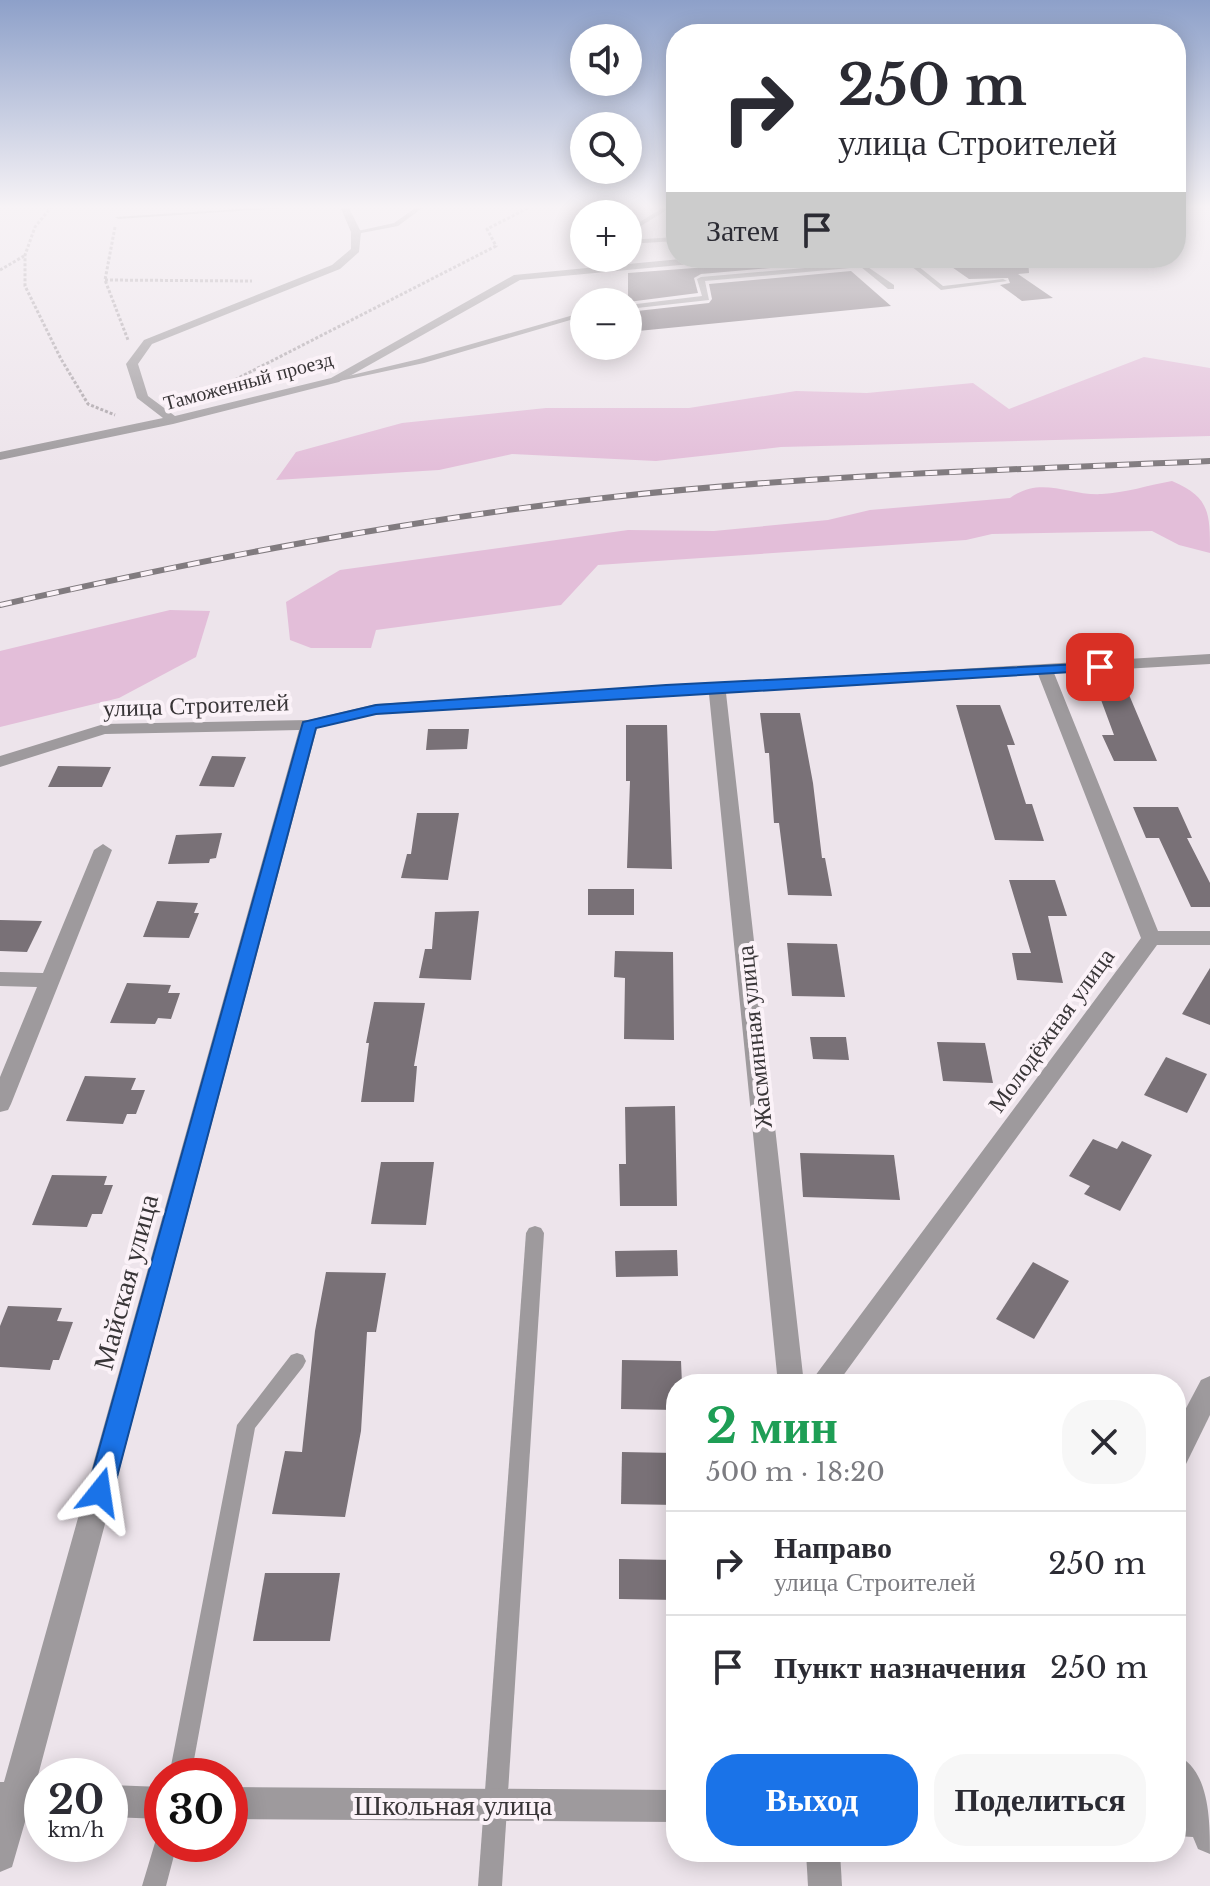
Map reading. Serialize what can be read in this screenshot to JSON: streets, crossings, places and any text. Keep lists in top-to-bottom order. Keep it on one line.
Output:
{"streets":{"street":["Таможенный проезд","улица Строителей","Молодёжная улица","Жасминная улица","Майская улица","Школьная улица"]},"crossings":[["улица Строителей","Жасминная улица"],["улица Строителей","Майская улица"]],"page":{"map_buttons":["+","−"],"turn":["250 m","улица Строителей"],"then":"Затем","heading":["2 мин","500 m · 18:20"],"list":[{"name":"Направо","note":"улица Строителей","value":"250 m"},{"name":"Пункт назначения","value":"250 m"}],"buttons":["Выход","Поделиться"],"speed":"20 km/h","limit":"30"}}
